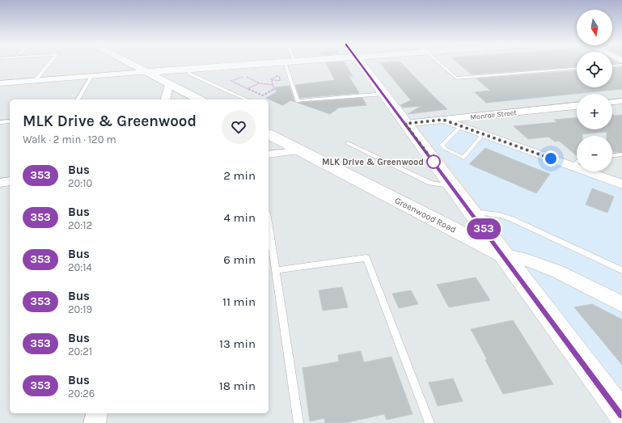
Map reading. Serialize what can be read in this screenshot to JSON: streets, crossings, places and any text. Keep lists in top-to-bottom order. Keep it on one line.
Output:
{"streets":{"street":["Monroe Street","Greenwood Road"]},"places":["MLK Drive & Greenwood"],"lines":["bus line 353"],"north":"bottom","page":{"on_map":"353","map_buttons":["+","−"],"heading":["MLK Drive & Greenwood","Walk · 2 min · 120 m"],"list":[{"mark":"353","name":"Bus","note":"20:10","value":"2 min"},{"mark":"353","name":"Bus","note":"20:12","value":"4 min"},{"mark":"353","name":"Bus","note":"20:14","value":"6 min"},{"mark":"353","name":"Bus","note":"20:19","value":"11 min"},{"mark":"353","name":"Bus","note":"20:21","value":"13 min"},{"mark":"353","name":"Bus","note":"20:26","value":"18 min"}]}}
